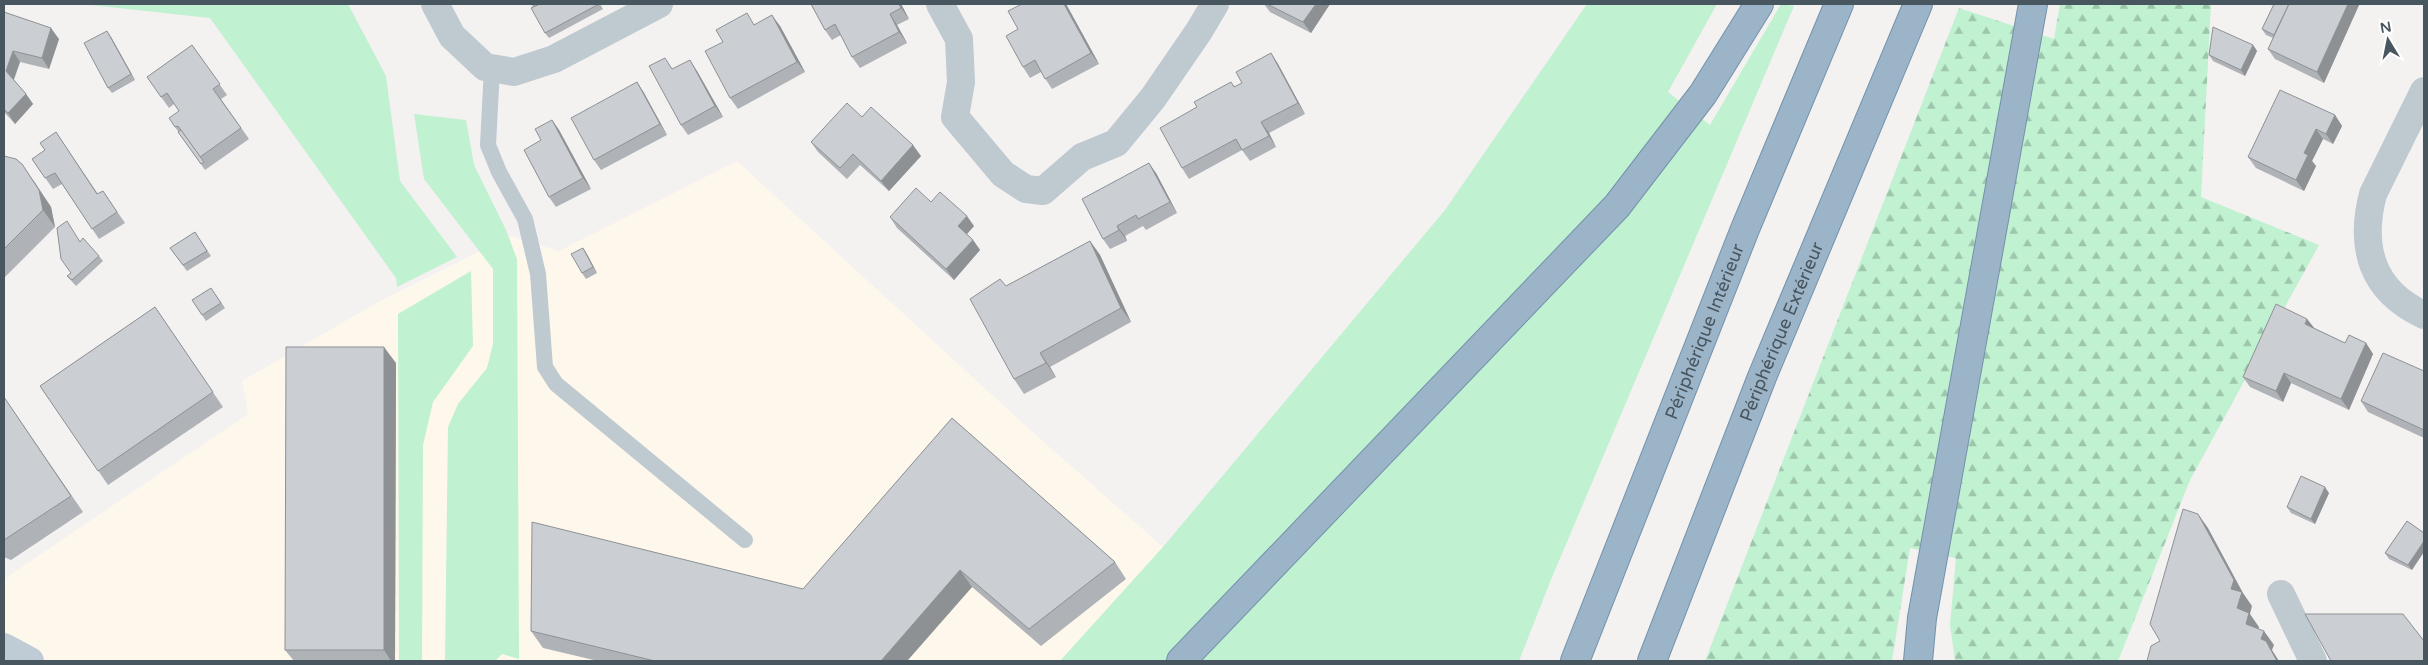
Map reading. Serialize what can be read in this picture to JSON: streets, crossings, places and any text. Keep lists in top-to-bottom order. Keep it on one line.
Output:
{"streets":{"highway":["Périphérique Intérieur","Périphérique Extérieur"]},"north":"top"}
